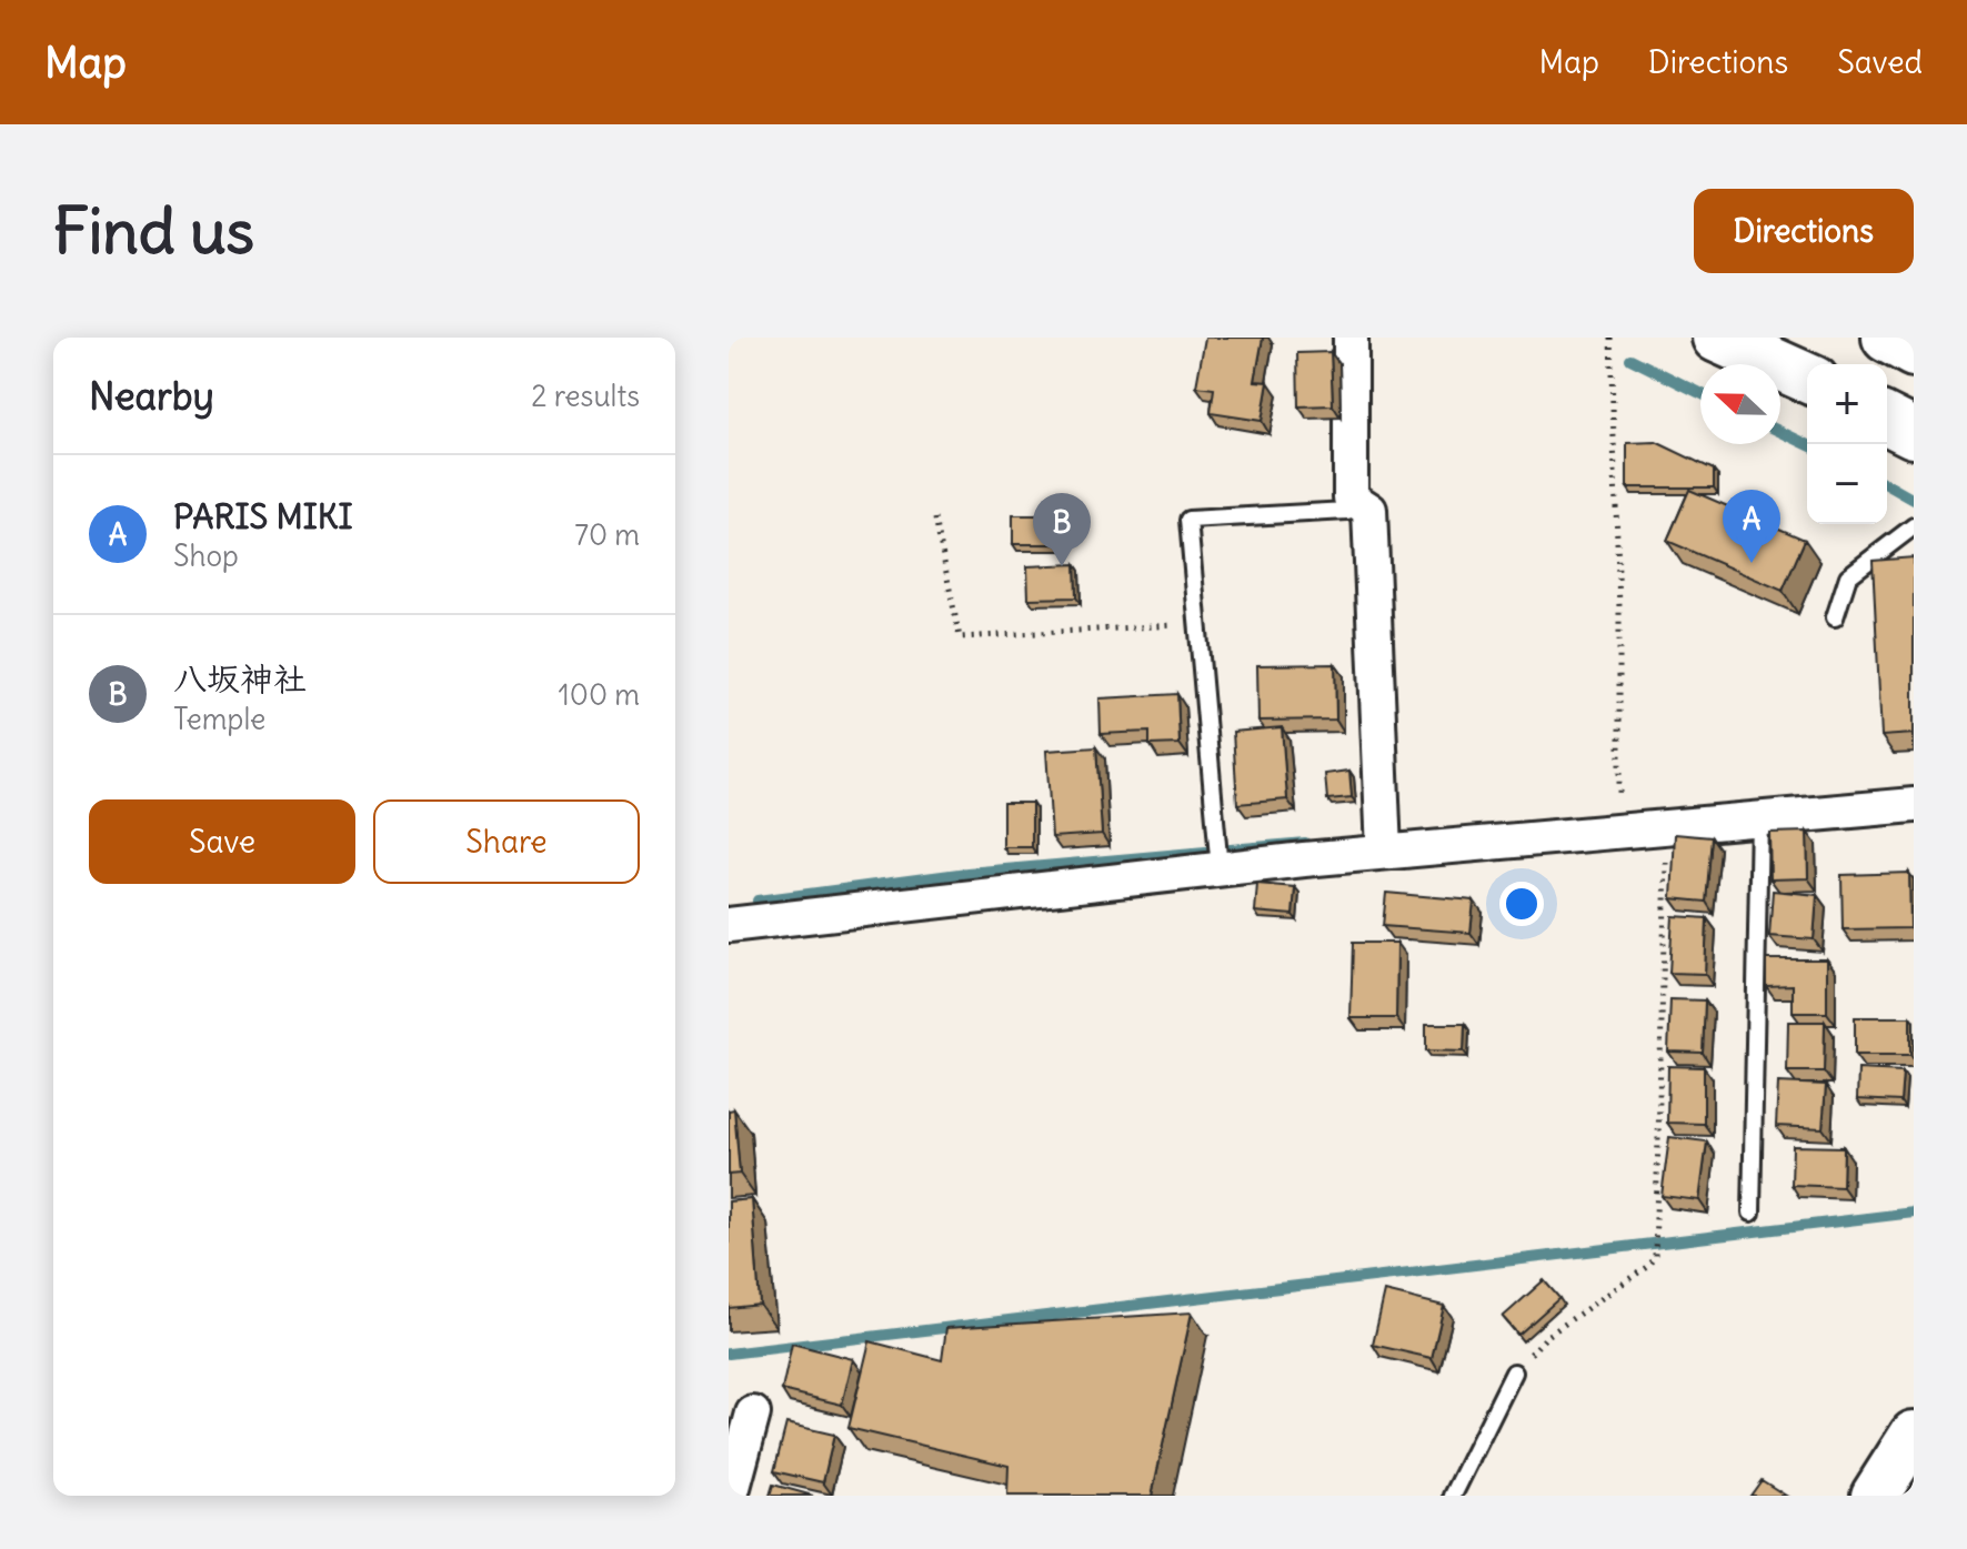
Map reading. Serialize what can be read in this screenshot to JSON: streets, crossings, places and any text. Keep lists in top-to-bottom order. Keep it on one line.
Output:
{"north":"left","page":{"header":"Map","nav":["Map","Directions","Saved"],"buttons":["Directions",["Save","Share"]],"title":"Find us","heading":["Nearby","2 results"],"map_buttons":["+","−"],"list":[{"mark":"A","name":"PARIS MIKI","note":"Shop","value":"70 m"},{"mark":"B","name":"八坂神社","note":"Temple","value":"100 m"}],"pins":["A","B"]}}
